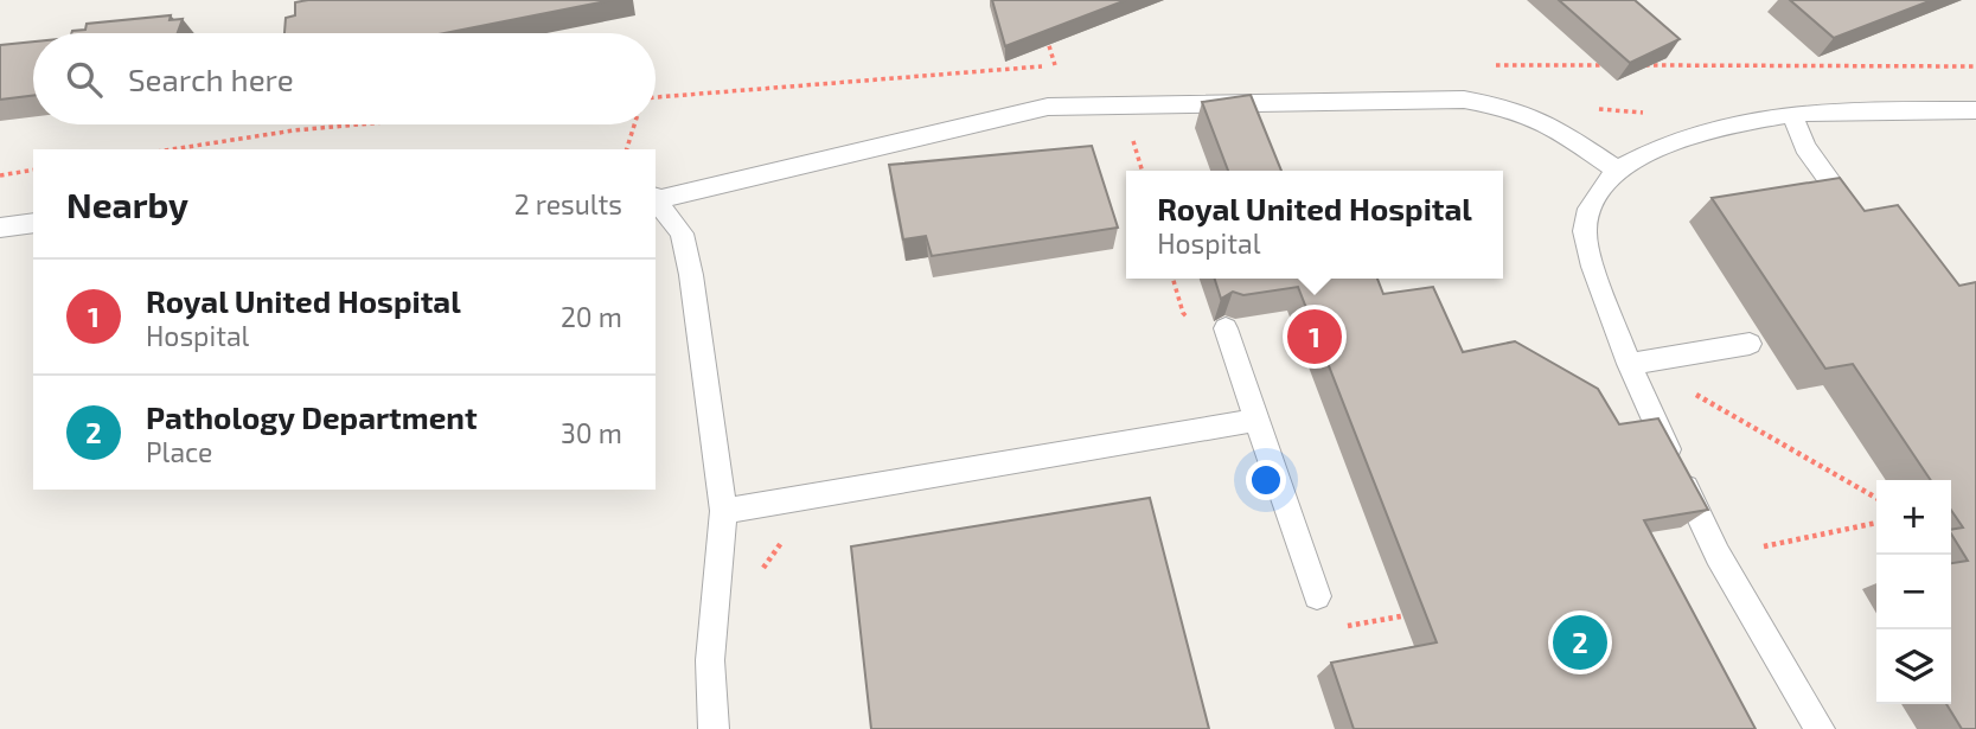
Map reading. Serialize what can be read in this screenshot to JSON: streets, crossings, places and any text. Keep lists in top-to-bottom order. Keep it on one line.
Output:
{"page":{"search":"Search here","heading":["Nearby","2 results"],"popup":["Royal United Hospital","Hospital"],"list":[{"mark":"1","name":"Royal United Hospital","note":"Hospital","value":"20 m"},{"mark":"2","name":"Pathology Department","note":"Place","value":"30 m"}],"pins":["1","2"],"map_buttons":["+","−"]}}
